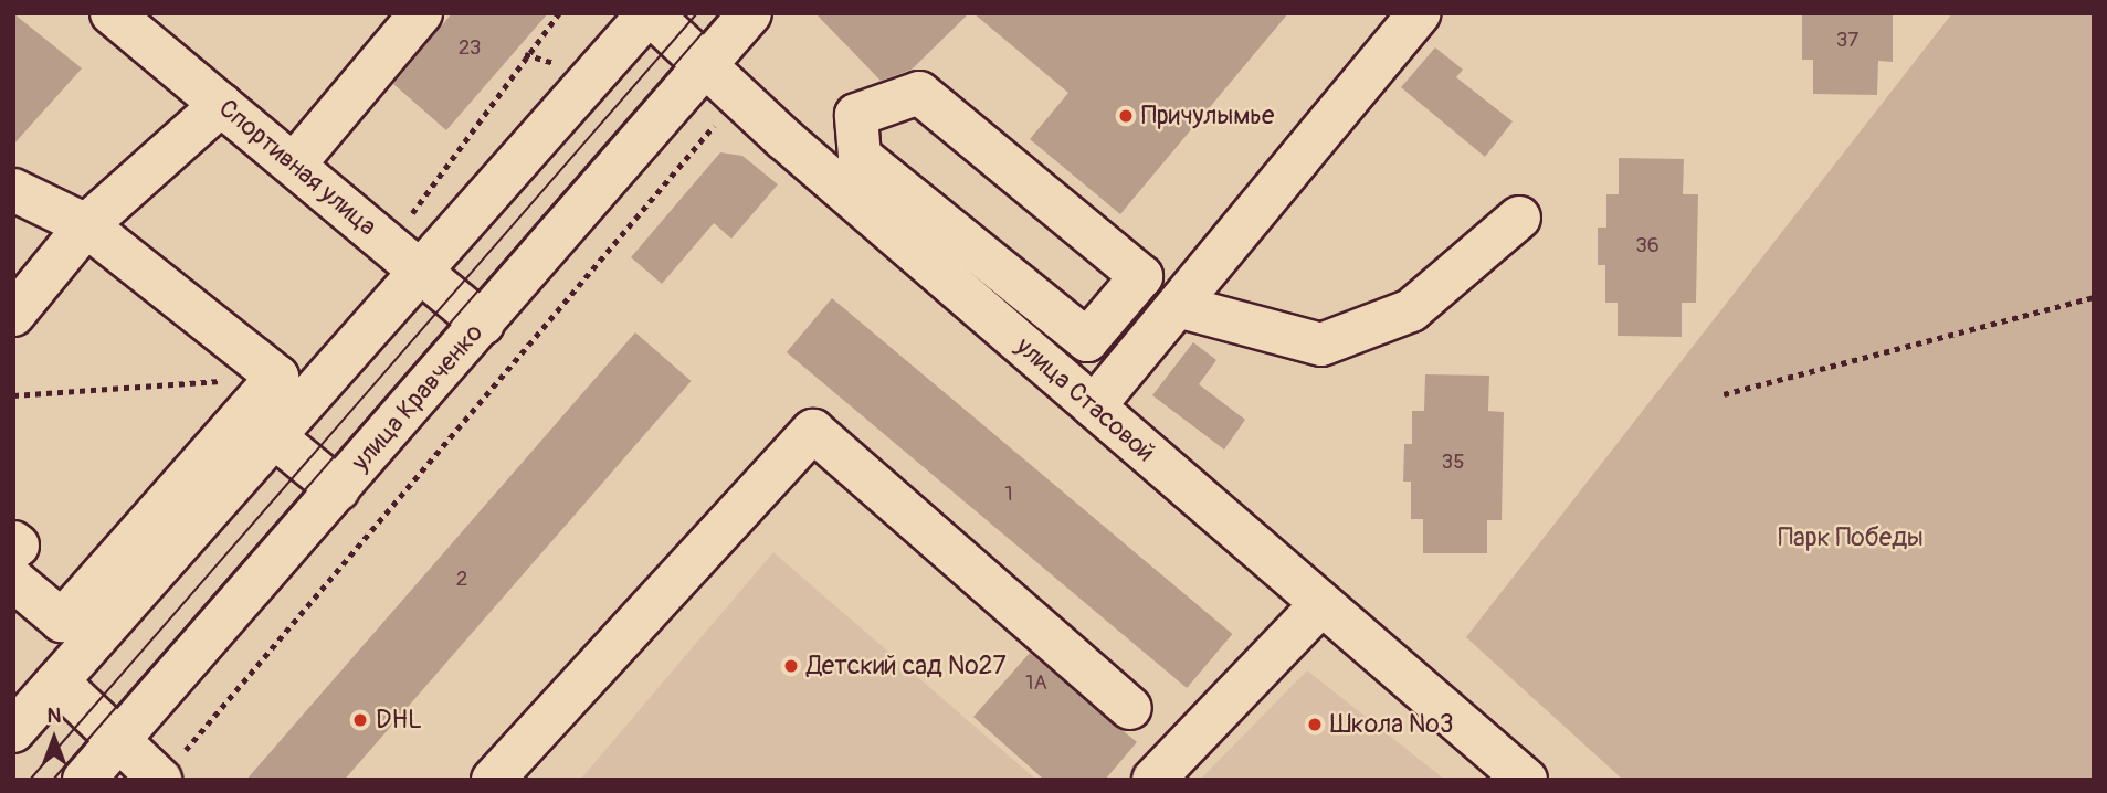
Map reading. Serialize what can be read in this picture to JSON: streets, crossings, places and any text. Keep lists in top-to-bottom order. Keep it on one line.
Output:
{"streets":{"main road":["Спортивная улица","улица Кравченко","улица Стасовой"]},"crossings":[["Спортивная улица","улица Кравченко"],["улица Кравченко","улица Стасовой"]],"parks":["Парк Победы"],"places":["Причулымье","Детский сад №27","DHL","Школа №3"],"house_numbers":["37","23","36","35","1","2","1А"],"north":"top"}
